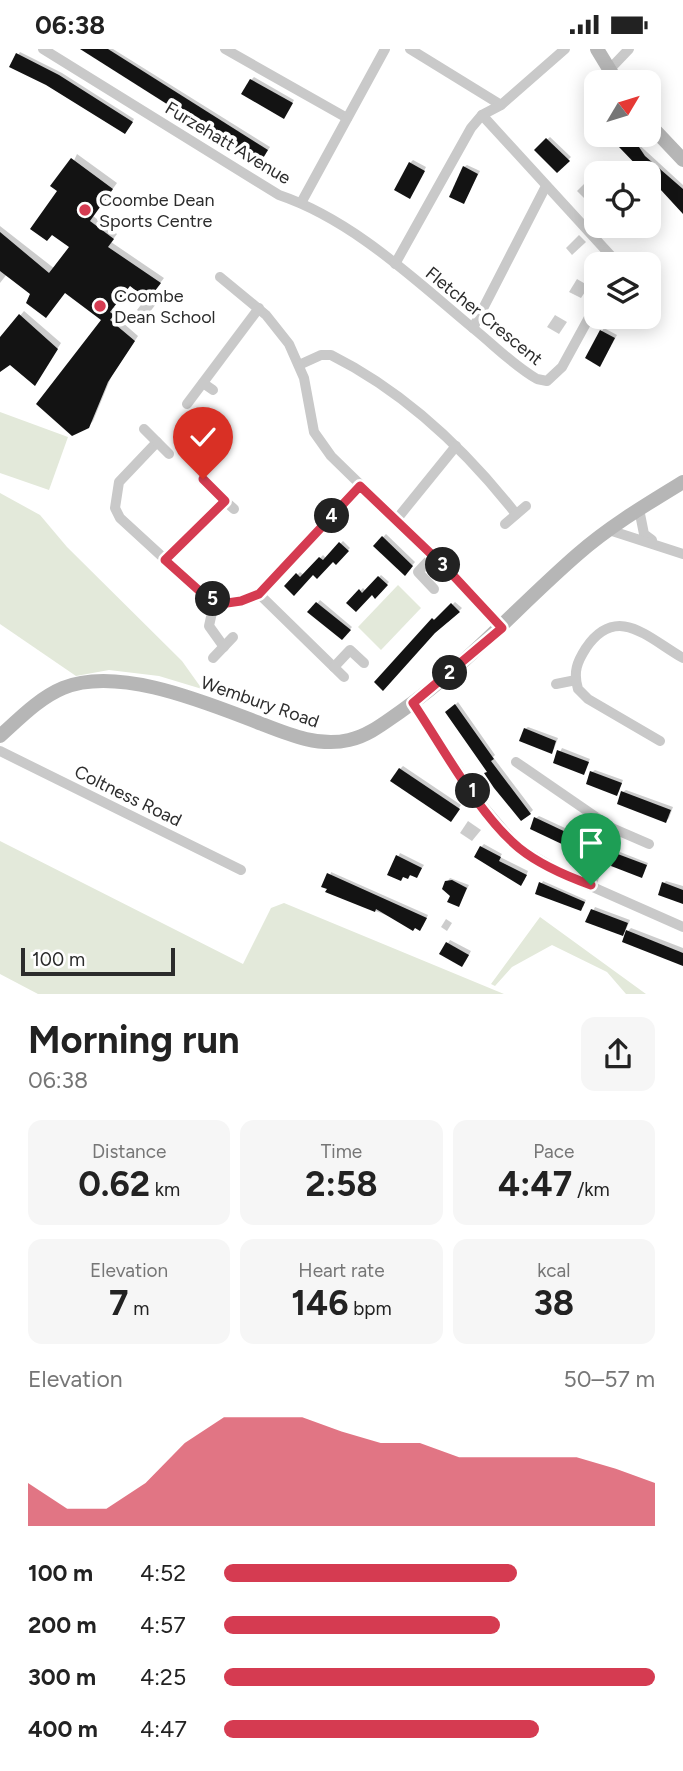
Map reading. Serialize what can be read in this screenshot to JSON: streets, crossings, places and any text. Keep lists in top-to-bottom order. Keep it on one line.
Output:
{"streets":{"street":["Furzehatt Avenue","Fletcher Crescent","Wembury Road","Coltness Road"]},"crossings":[["Furzehatt Avenue","Fletcher Crescent"]],"places":["Coombe Dean Sports Centre","Coombe Dean School"],"scale_bar":"100 m","north":"top right","page":{"status":"06:38","pins":["4","3","5","2","1"],"scale":"100 m","heading":["Morning run","06:38"],"stats":[["Distance","0.62 km"],["Time","2:58"],["Pace","4:47 /km"],["Elevation","7 m"],["Heart rate","146 bpm"],["kcal","38"]],"chart":["Elevation","50–57 m"],"list":[{"name":"100 m","note":"4:52"},{"name":"200 m","note":"4:57"},{"name":"300 m","note":"4:25"},{"name":"400 m","note":"4:47"}]}}
